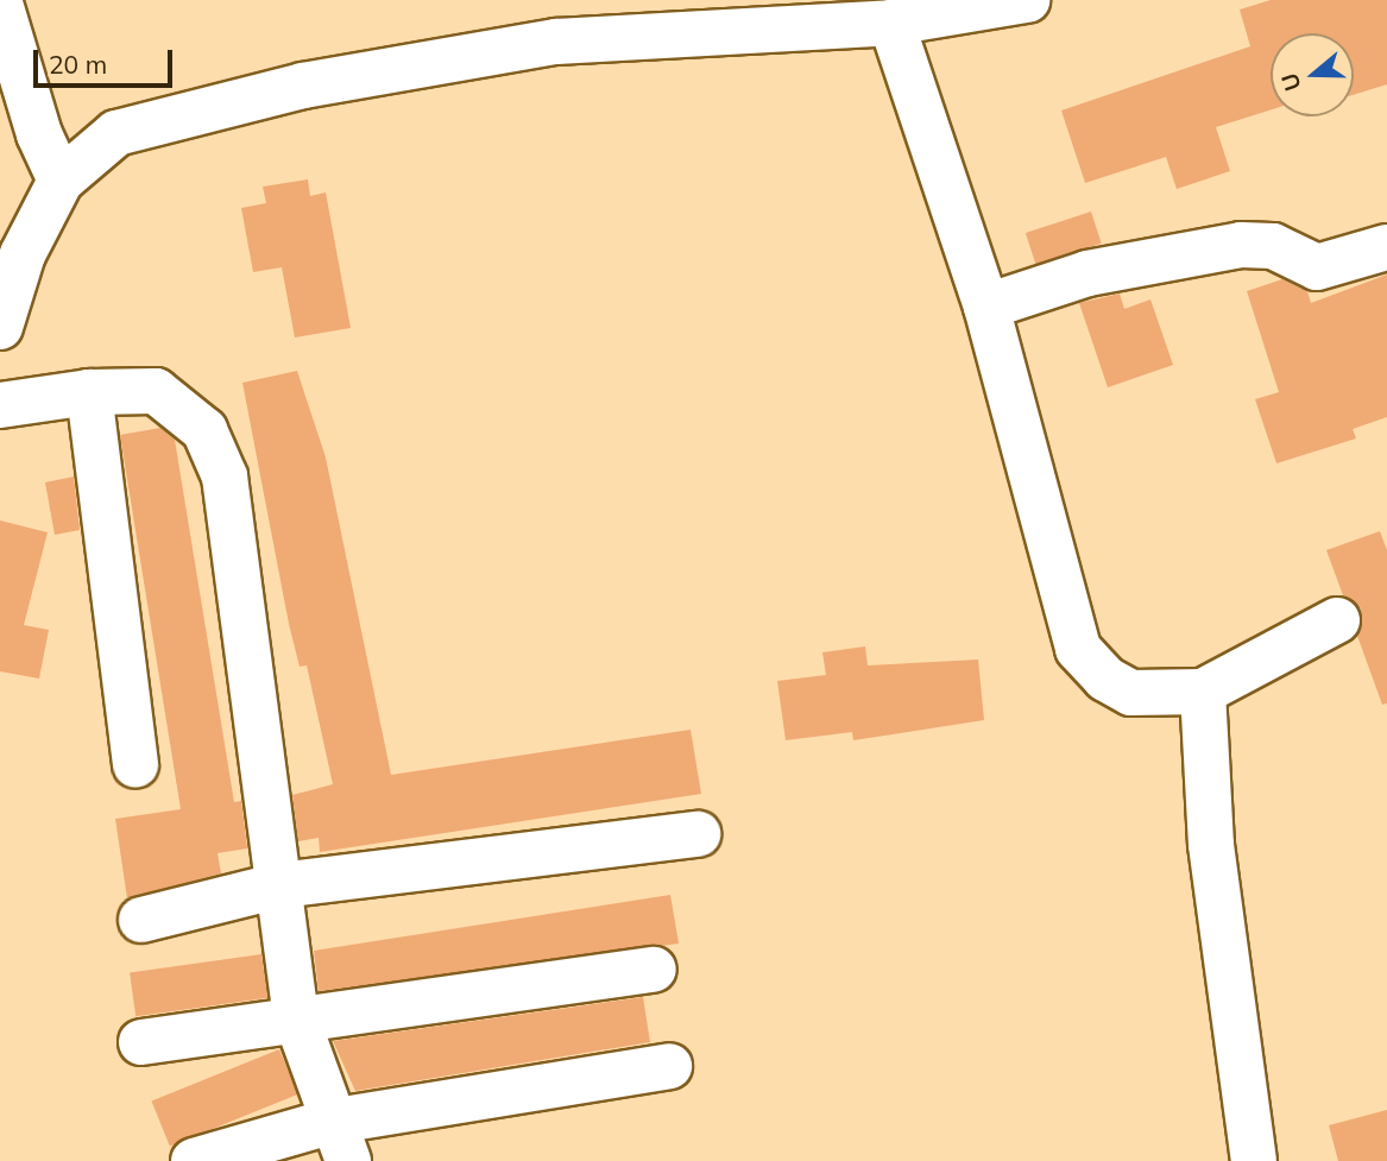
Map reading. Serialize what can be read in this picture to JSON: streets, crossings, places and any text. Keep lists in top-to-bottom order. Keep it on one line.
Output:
{"scale_bar":"20 m","north":"left"}
